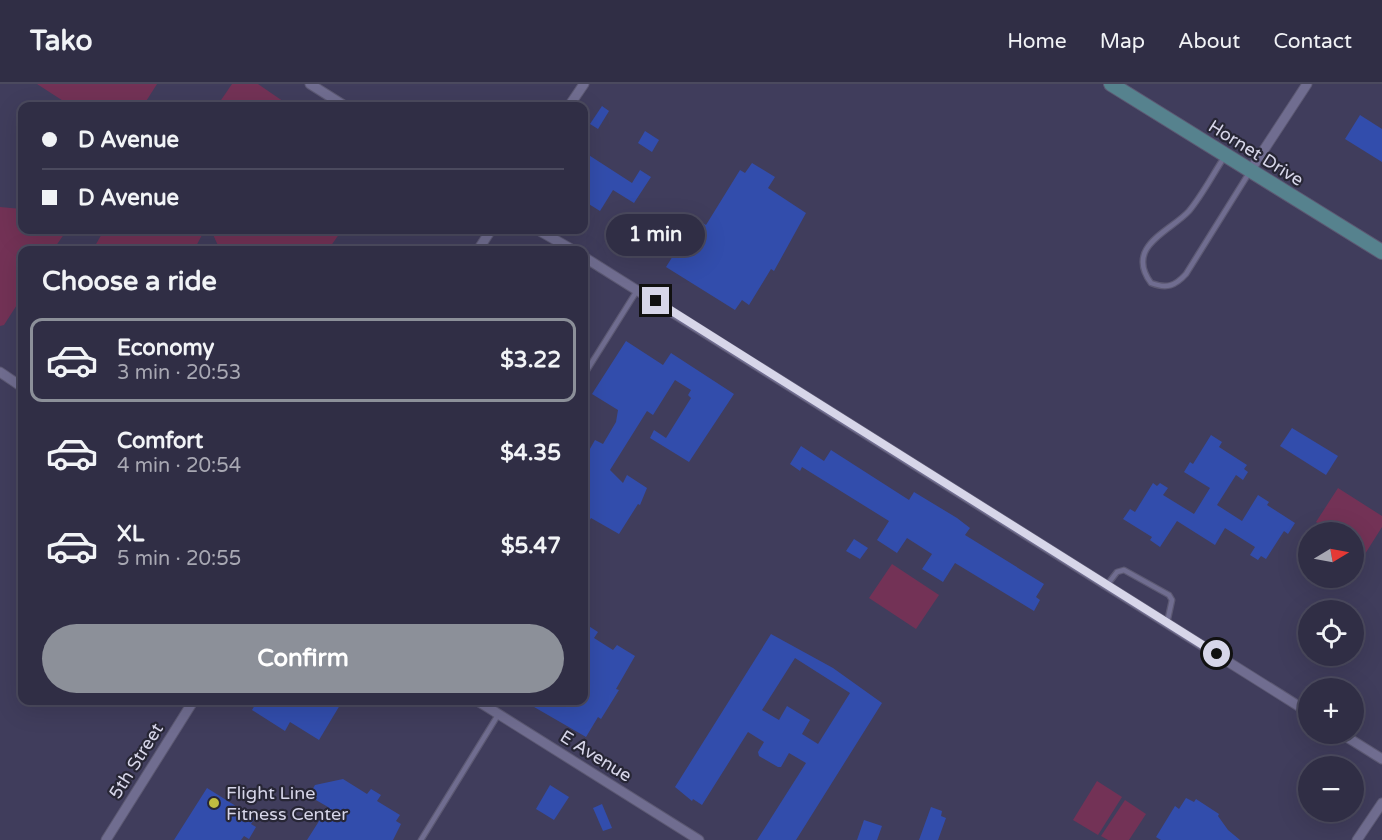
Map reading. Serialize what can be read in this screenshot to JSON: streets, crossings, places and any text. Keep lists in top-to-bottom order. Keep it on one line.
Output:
{"streets":{"main road":["Hornet Drive"],"street":["E Avenue","5th Street"]},"places":["Flight Line Fitness Center"],"north":"right","page":{"header":"Tako","nav":["Home","Map","About","Contact"],"banner":["D Avenue","D Avenue"],"bubble":"1 min","heading":"Choose a ride","list":[{"name":"Economy","note":"3 min · 20:53","value":"$3.22"},{"name":"Comfort","note":"4 min · 20:54","value":"$4.35"},{"name":"XL","note":"5 min · 20:55","value":"$5.47"}],"map_buttons":["+","−"],"buttons":"Confirm"}}
